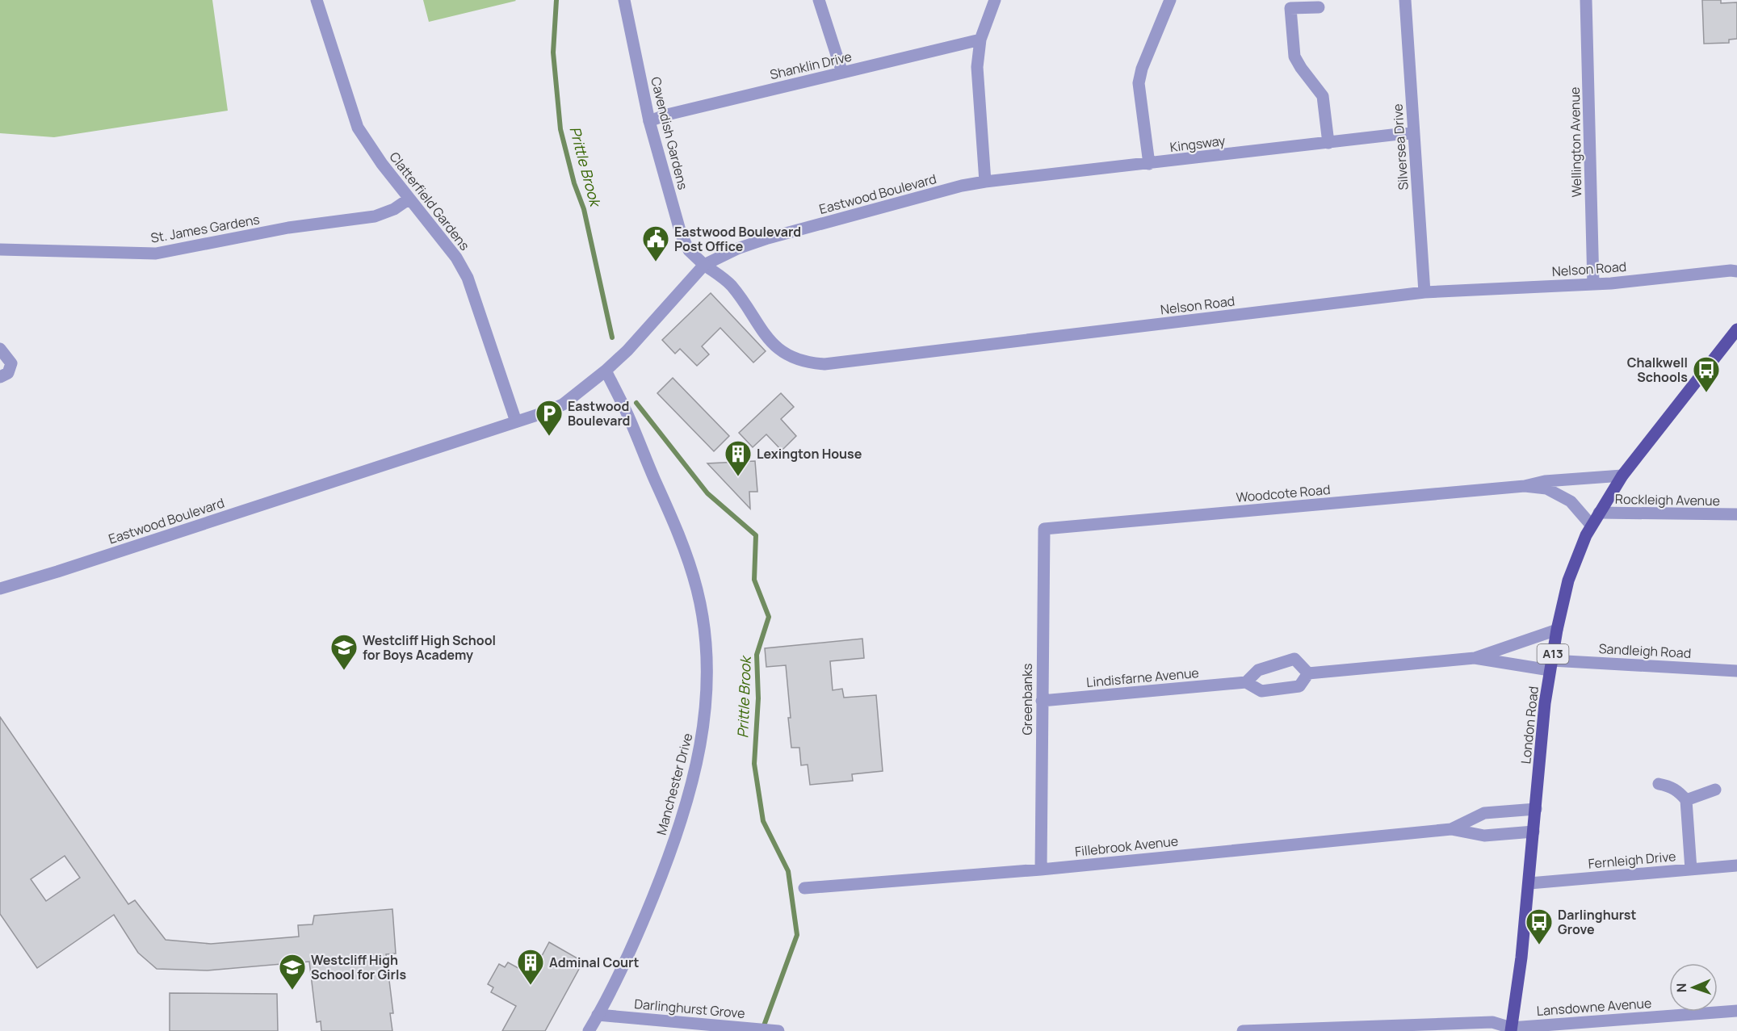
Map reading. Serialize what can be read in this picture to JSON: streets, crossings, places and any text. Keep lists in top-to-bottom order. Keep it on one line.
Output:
{"streets":{"main road":["A13","London Road"],"street":["Shanklin Drive","Cavendish Gardens","Wellington Avenue","Kingsway","Silversea Drive","Eastwood Boulevard","Clatterfield Gardens","St. James Gardens","Nelson Road","Woodcote Road","Rockleigh Avenue","Sandleigh Road","Lindisfarne Avenue","Greenbanks","Manchester Drive","Fillebrook Avenue","Fernleigh Drive","Lansdowne Avenue","Darlinghurst Grove"]},"crossings":[["Shanklin Drive","Cavendish Gardens"],["Cavendish Gardens","Eastwood Boulevard"],["Cavendish Gardens","Nelson Road"],["Wellington Avenue","Nelson Road"],["Kingsway","Silversea Drive"],["Kingsway","Eastwood Boulevard"],["Silversea Drive","Nelson Road"],["Eastwood Boulevard","Clatterfield Gardens"],["Eastwood Boulevard","Nelson Road"],["Eastwood Boulevard","Manchester Drive"],["Clatterfield Gardens","St. James Gardens"],["Woodcote Road","Greenbanks"],["Woodcote Road","London Road"],["Rockleigh Avenue","London Road"],["Sandleigh Road","London Road"],["Lindisfarne Avenue","Greenbanks"],["Greenbanks","Fillebrook Avenue"],["London Road","Fillebrook Avenue"],["London Road","Fernleigh Drive"],["London Road","Lansdowne Avenue"],["Manchester Drive","Darlinghurst Grove"]],"water":["Prittle Brook"],"places":{"public building":["Eastwood Boulevard Post Office"],"bus stop":["Chalkwell Schools","Darlinghurst Grove"],"parking":["Eastwood Boulevard"],"building":["Lexington House","Adminal Court"],"school or university":["Westcliff High School for Boys Academy","Westcliff High School for Girls"]},"north":"left"}
